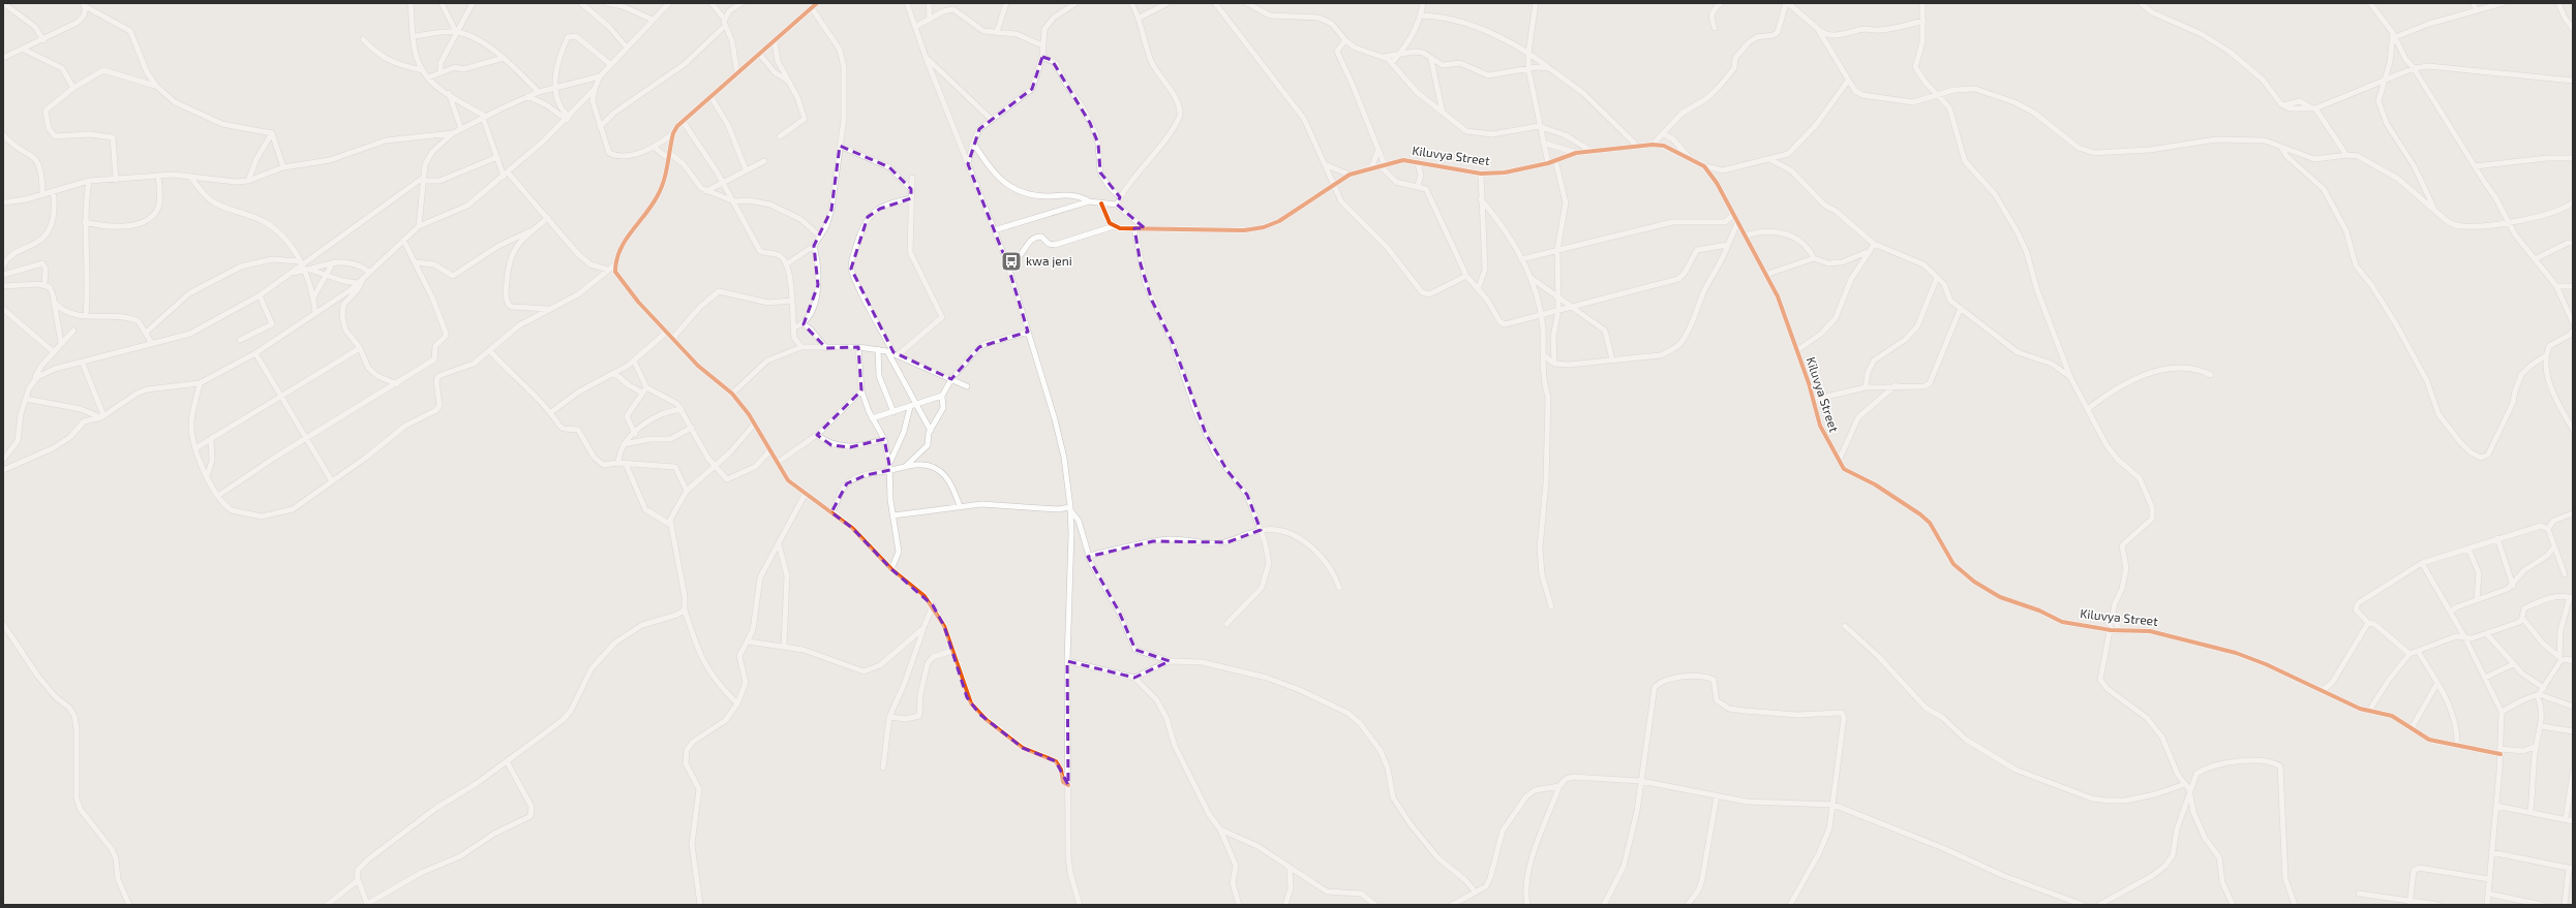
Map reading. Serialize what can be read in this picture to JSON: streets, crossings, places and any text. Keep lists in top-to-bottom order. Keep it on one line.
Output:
{"streets":{"street":["Kiluvya Street"]},"places":{"bus stop":["kwa jeni"]}}
